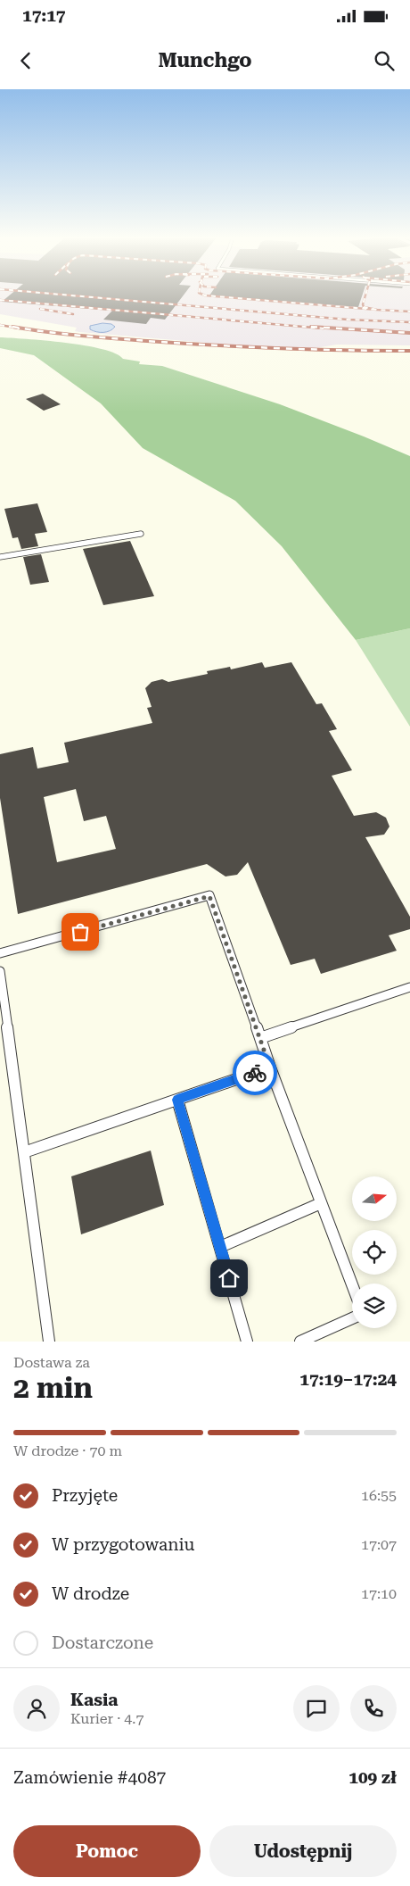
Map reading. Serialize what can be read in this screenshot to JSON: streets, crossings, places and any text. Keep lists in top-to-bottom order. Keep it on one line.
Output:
{"north":"right","page":{"status":"17:17","header":"Munchgo","heading":["2 min","Dostawa za","17:19–17:24"],"panel":["Kasia","Kurier · 4.7","Zamówienie #4087","109 zł"],"bar":"W drodze · 70 m","list":[["Przyjęte","16:55"],["W przygotowaniu","17:07"],["W drodze","17:10"],"Dostarczone"],"buttons":["Pomoc","Udostępnij"]}}
